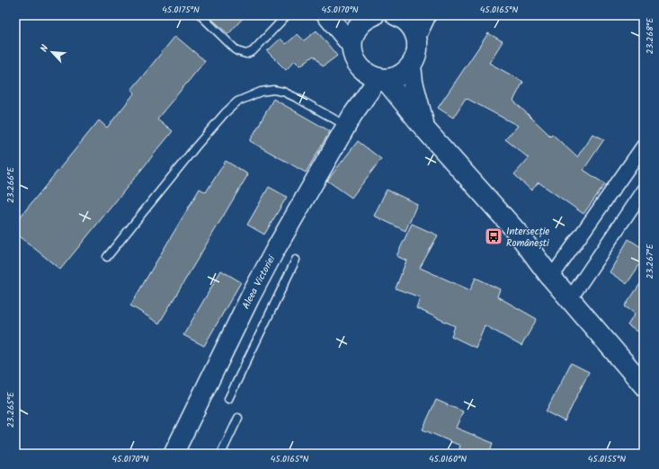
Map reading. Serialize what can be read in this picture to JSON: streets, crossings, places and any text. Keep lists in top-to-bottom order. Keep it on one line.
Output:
{"streets":{"street":["Aleea Victoriei"]},"places":{"bus stop":["Intersecție Românești"]},"north":"top left","coordinates":["45.0175°N","45.0170°N","45.0165°N","23.268°E","23.266°E","23.267°E","23.265°E","45.0160°N","45.0155°N"]}
